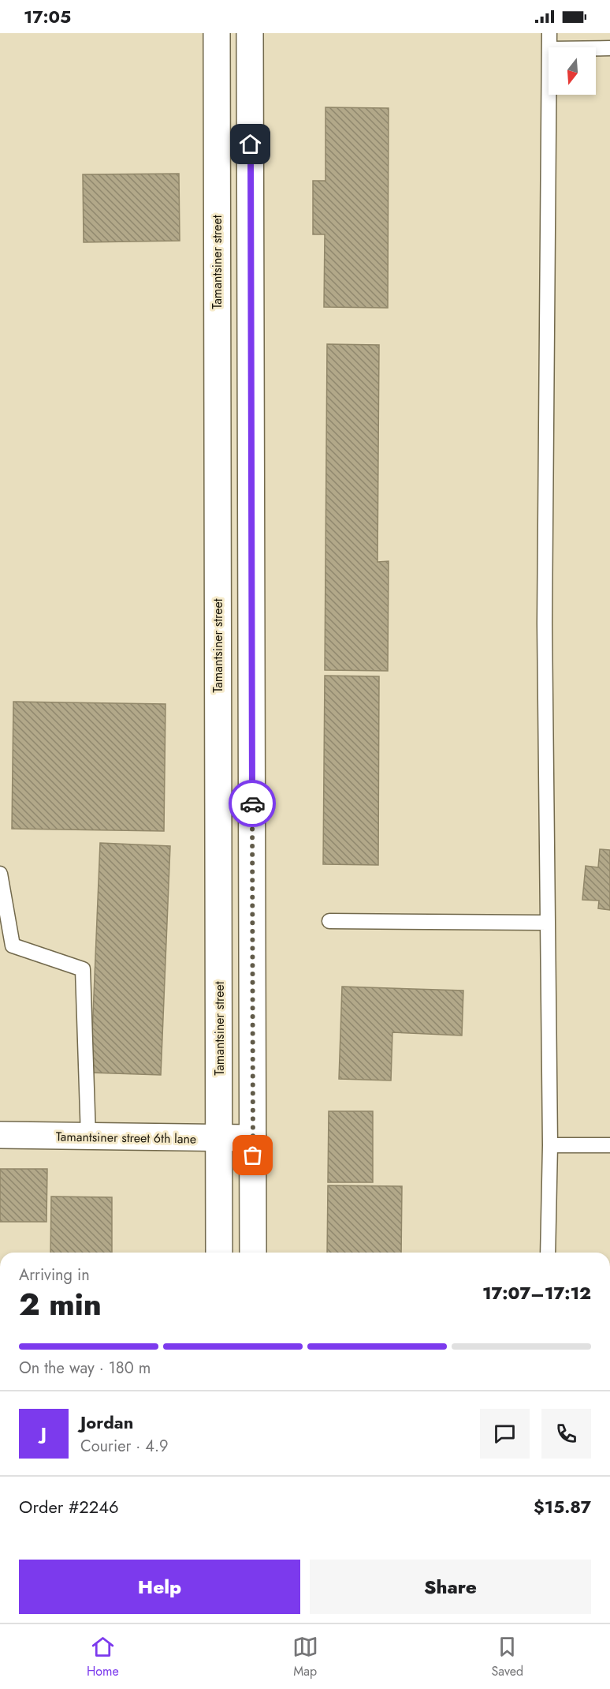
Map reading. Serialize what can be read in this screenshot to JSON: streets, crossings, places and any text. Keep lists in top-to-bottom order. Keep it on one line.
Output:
{"streets":{"main road":["Tamantsiner street","Tamantsiner street 6th lane"]},"crossings":[["Tamantsiner street","Tamantsiner street 6th lane"]],"north":"bottom","page":{"status":"17:05","heading":["2 min","Arriving in","17:07–17:12"],"panel":["Jordan","Courier · 4.9","Order #2246","$15.87"],"bar":"On the way · 180 m","round":"J","buttons":["Help","Share"],"tabs":["Home","Map","Saved"]}}
